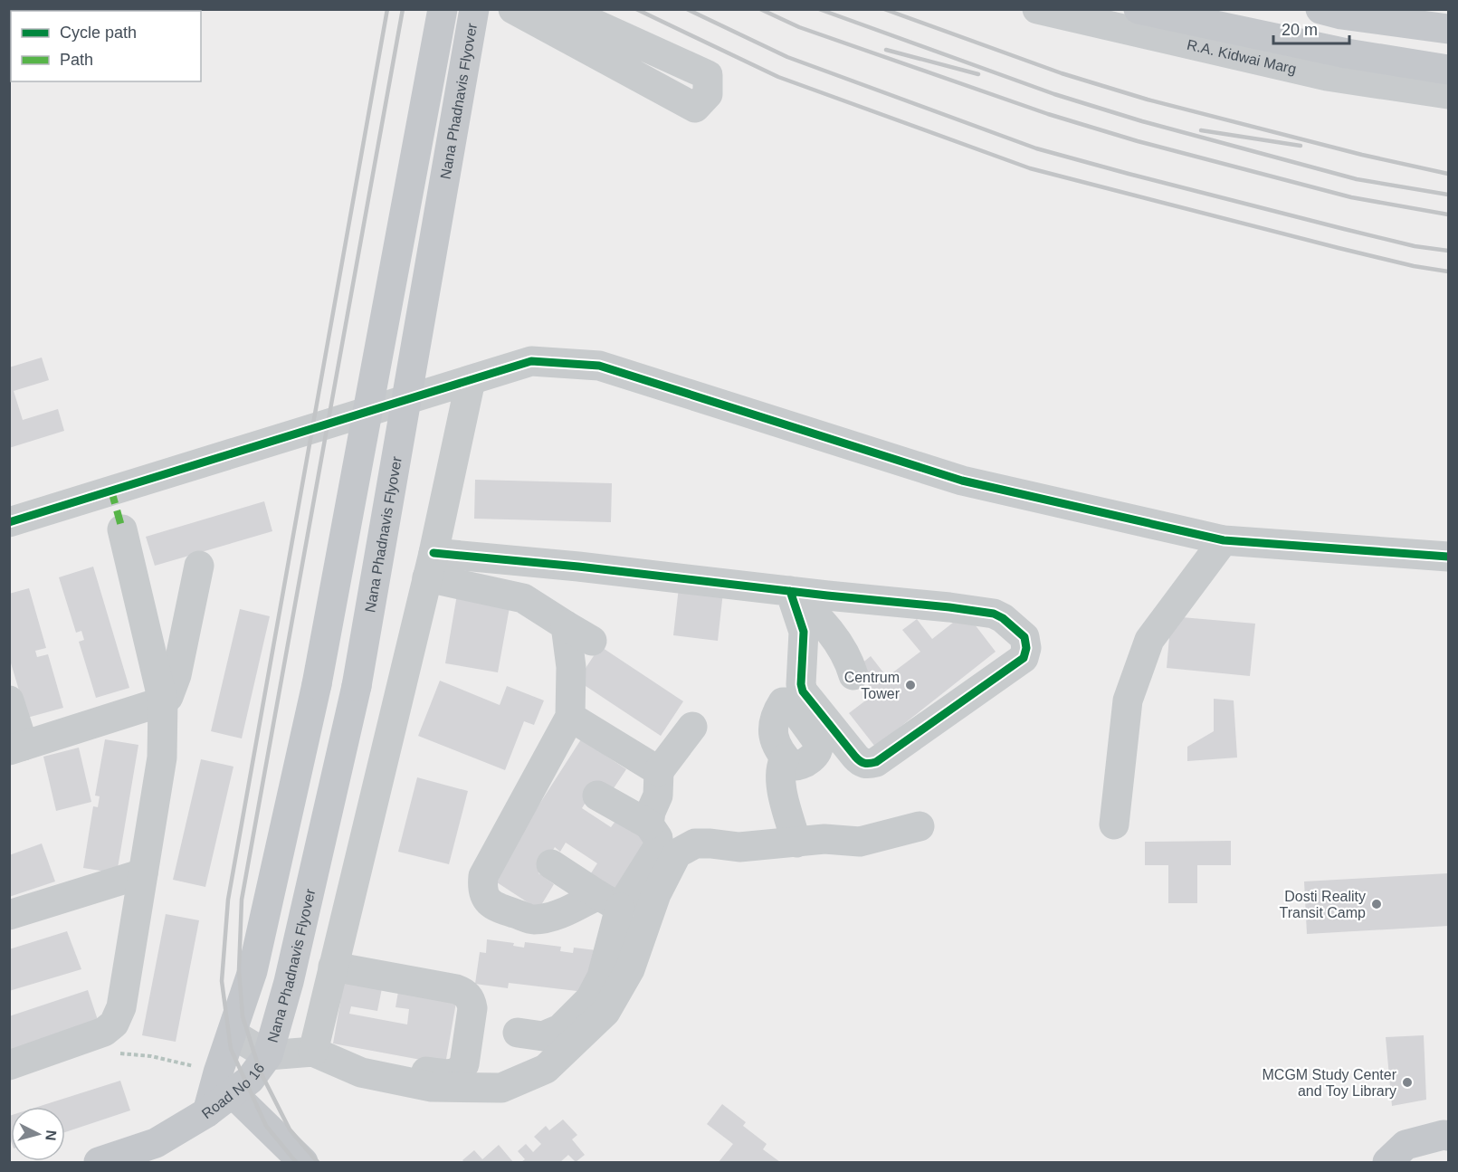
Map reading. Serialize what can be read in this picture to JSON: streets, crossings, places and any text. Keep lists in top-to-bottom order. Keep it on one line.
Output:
{"streets":{"main road":["Nana Phadnavis Flyover","Road No 16"],"street":["R.A. Kidwai Marg"]},"crossings":[["Nana Phadnavis Flyover","Road No 16"]],"places":["Centrum Tower","Dosti Reality Transit Camp","MCGM Study Center and Toy Library"],"legend":["Cycle path","Path"],"scale_bar":"20 m","north":"right"}
